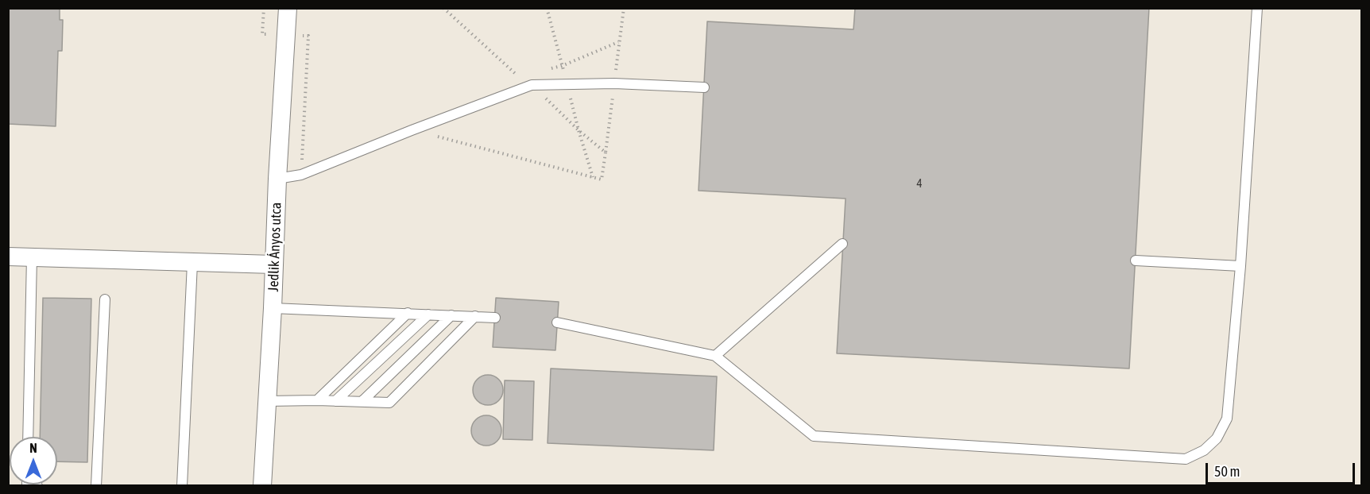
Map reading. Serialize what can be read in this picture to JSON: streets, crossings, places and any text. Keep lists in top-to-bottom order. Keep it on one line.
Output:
{"streets":{"street":["Jedlik Ányos utca"]},"house_numbers":["4"],"scale_bar":"50 m","north":"top"}
